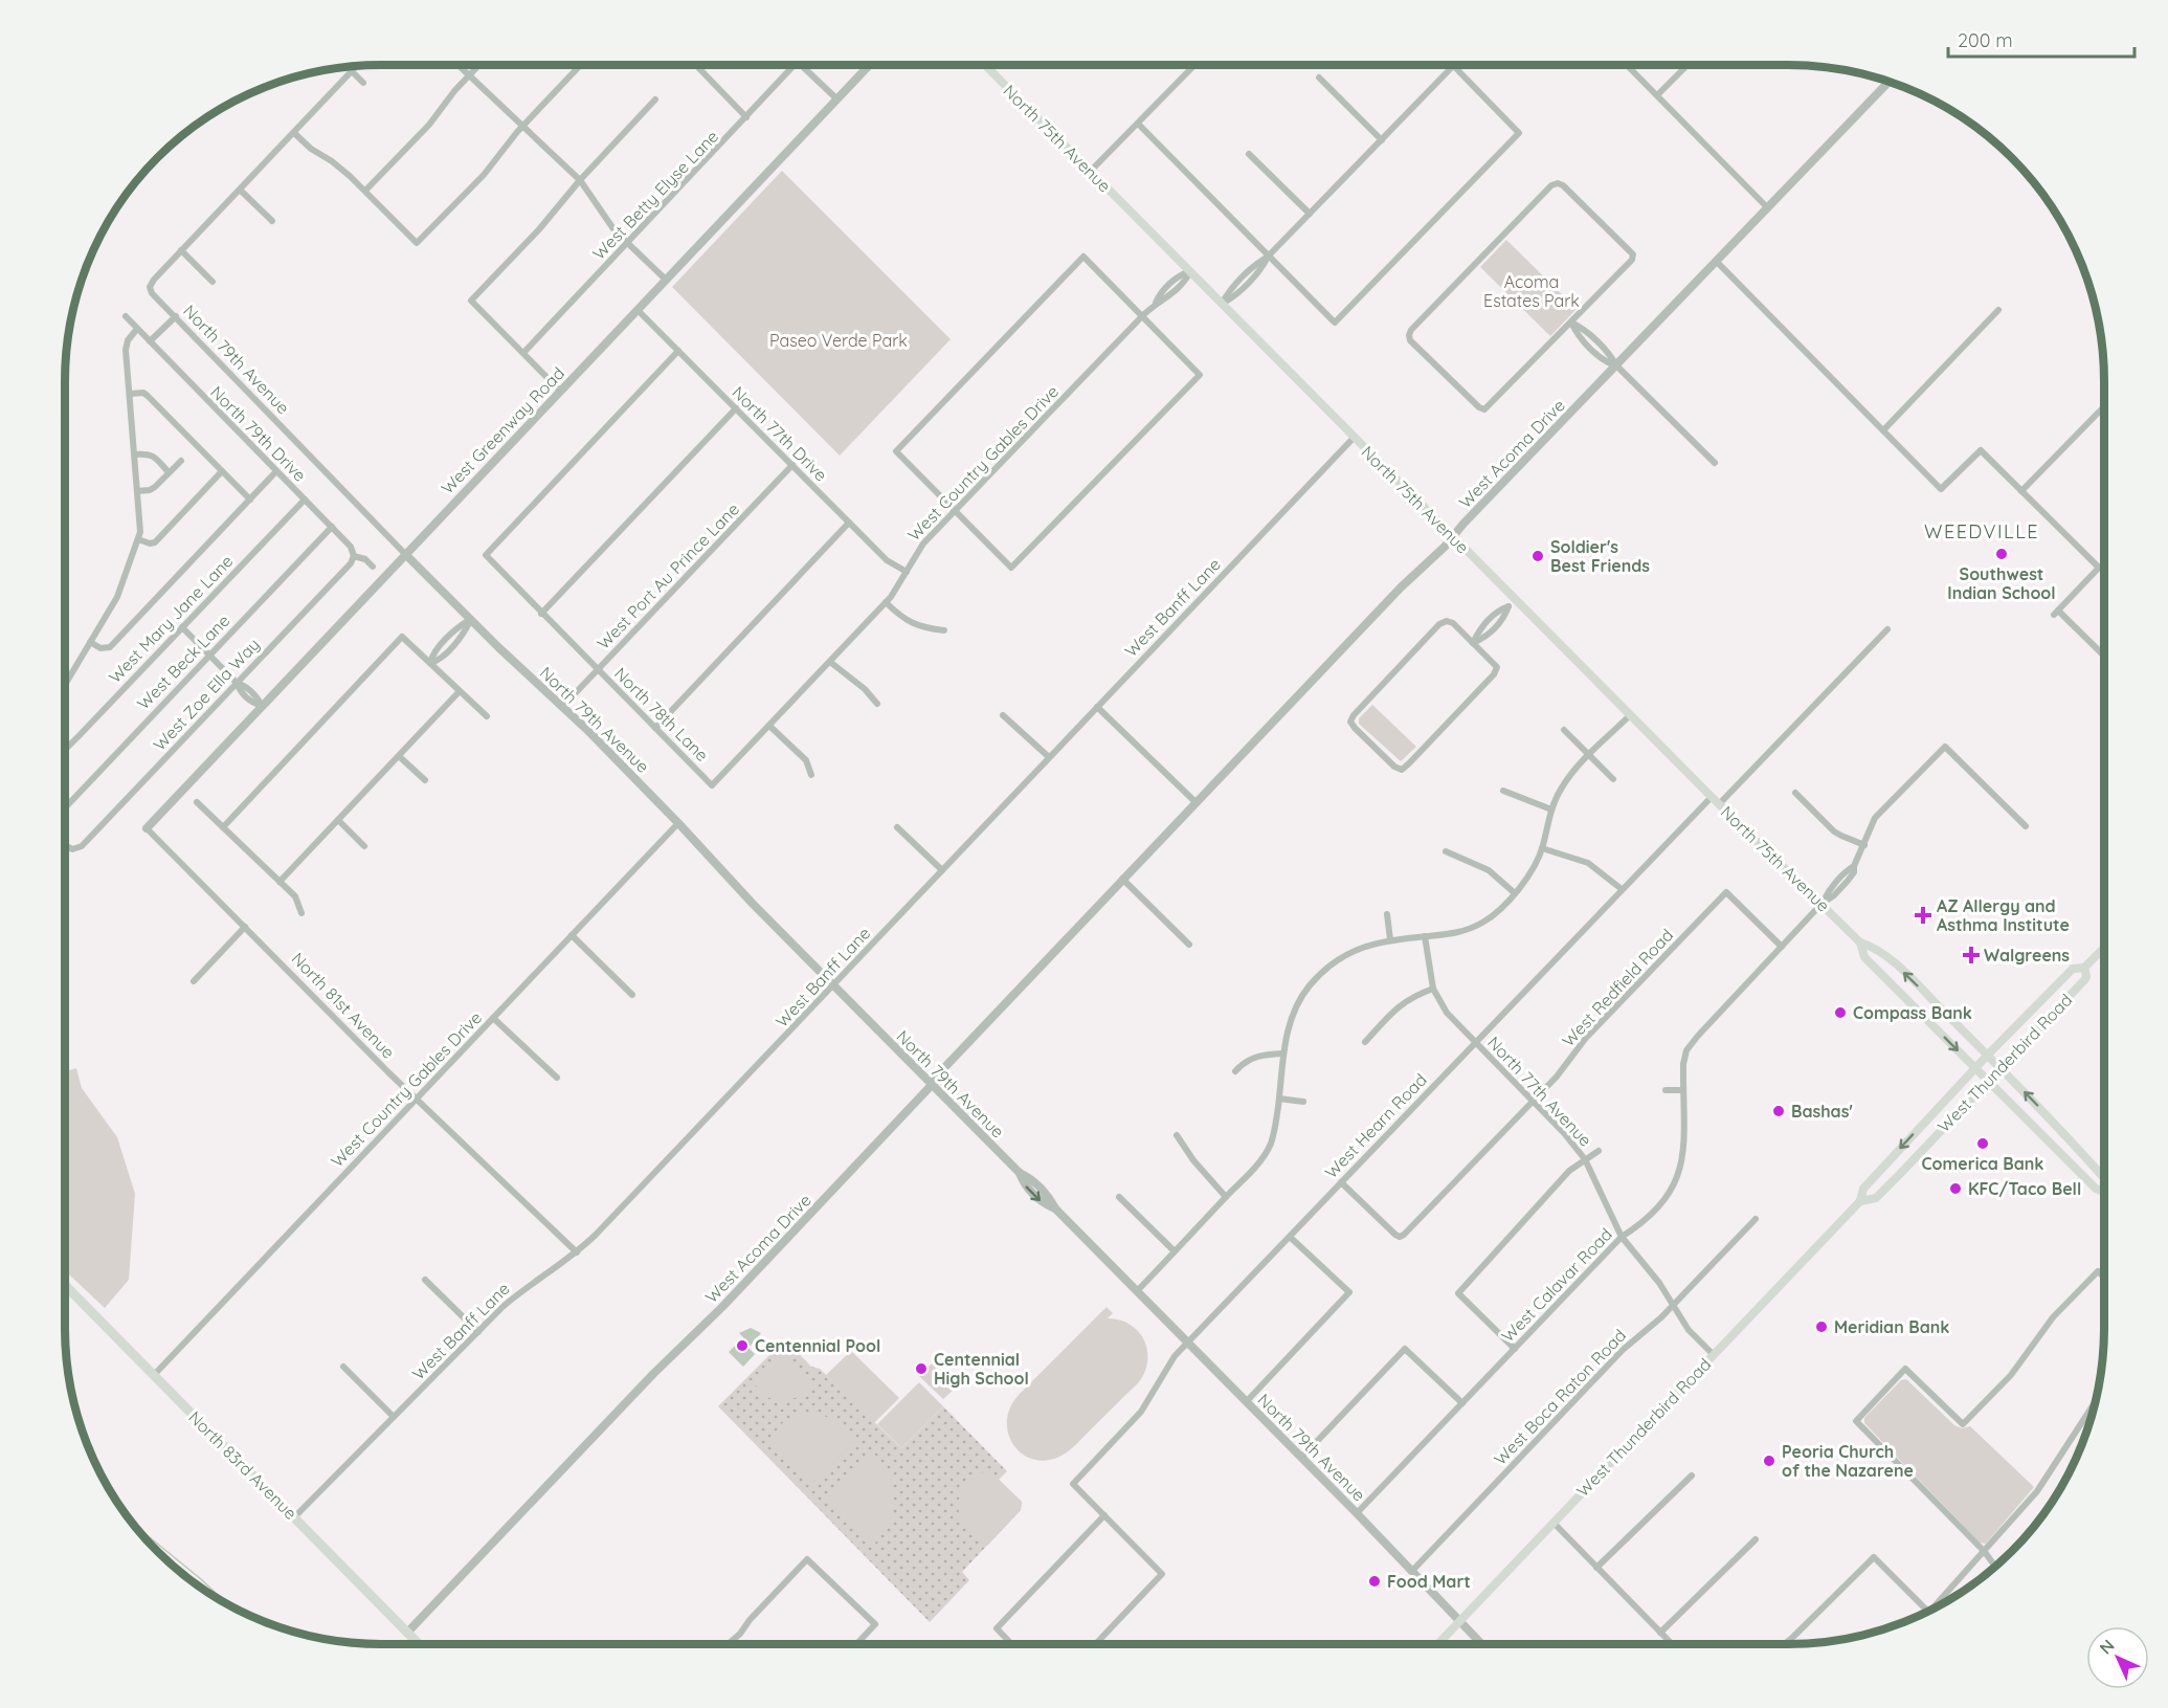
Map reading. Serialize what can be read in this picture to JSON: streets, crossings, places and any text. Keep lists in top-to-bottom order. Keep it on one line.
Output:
{"streets":{"main road":["North 75th Avenue","West Thunderbird Road","North 83rd Avenue"],"street":["West Betty Elyse Lane","North 79th Avenue","West Greenway Road","North 79th Drive","North 77th Drive","West Acoma Drive","West Country Gables Drive","West Port Au Prince Lane","West Banff Lane","West Mary Jane Lane","West Beck Lane","West Zoe Ella Way","North 78th Lane","West Redfield Road","North 81st Avenue","North 77th Avenue","West Hearn Road","West Calavar Road","West Boca Raton Road"]},"crossings":[["North 75th Avenue","West Acoma Drive"],["North 75th Avenue","West Country Gables Drive"],["North 75th Avenue","West Banff Lane"],["North 75th Avenue","West Thunderbird Road"],["North 75th Avenue","West Hearn Road"],["North 75th Avenue","West Calavar Road"],["North 79th Avenue","West Greenway Road"],["North 79th Avenue","West Acoma Drive"],["North 79th Avenue","West Country Gables Drive"],["North 79th Avenue","West Port Au Prince Lane"],["North 79th Avenue","West Banff Lane"],["North 79th Avenue","West Thunderbird Road"],["North 79th Avenue","West Hearn Road"],["North 79th Avenue","West Calavar Road"],["North 79th Avenue","West Boca Raton Road"],["West Greenway Road","North 77th Drive"],["West Greenway Road","North 81st Avenue"],["North 79th Drive","West Mary Jane Lane"],["North 79th Drive","West Beck Lane"],["North 79th Drive","West Zoe Ella Way"],["North 77th Drive","West Country Gables Drive"],["North 77th Drive","West Port Au Prince Lane"],["North 77th Drive","North 78th Lane"],["West Acoma Drive","North 83rd Avenue"],["West Country Gables Drive","North 78th Lane"],["West Country Gables Drive","North 81st Avenue"],["West Country Gables Drive","North 83rd Avenue"],["West Port Au Prince Lane","North 78th Lane"],["West Banff Lane","North 81st Avenue"],["West Banff Lane","North 83rd Avenue"],["West Redfield Road","North 77th Avenue"],["West Redfield Road","West Hearn Road"],["West Redfield Road","West Calavar Road"],["West Thunderbird Road","North 77th Avenue"],["North 77th Avenue","West Hearn Road"],["North 77th Avenue","West Calavar Road"],["North 77th Avenue","West Boca Raton Road"]],"districts":["WEEDVILLE"],"parks":["Acoma Estates Park","Paseo Verde Park"],"places":{"other":["Southwest Indian School","Soldier's Best Friends","Compass Bank","Bashas'","Comerica Bank","KFC/Taco Bell","Meridian Bank","Centennial Pool","Centennial High School","Peoria Church of the Nazarene","Food Mart"],"health":["AZ Allergy and Asthma Institute","Walgreens"]},"scale_bar":"200 m","north":"top left"}
